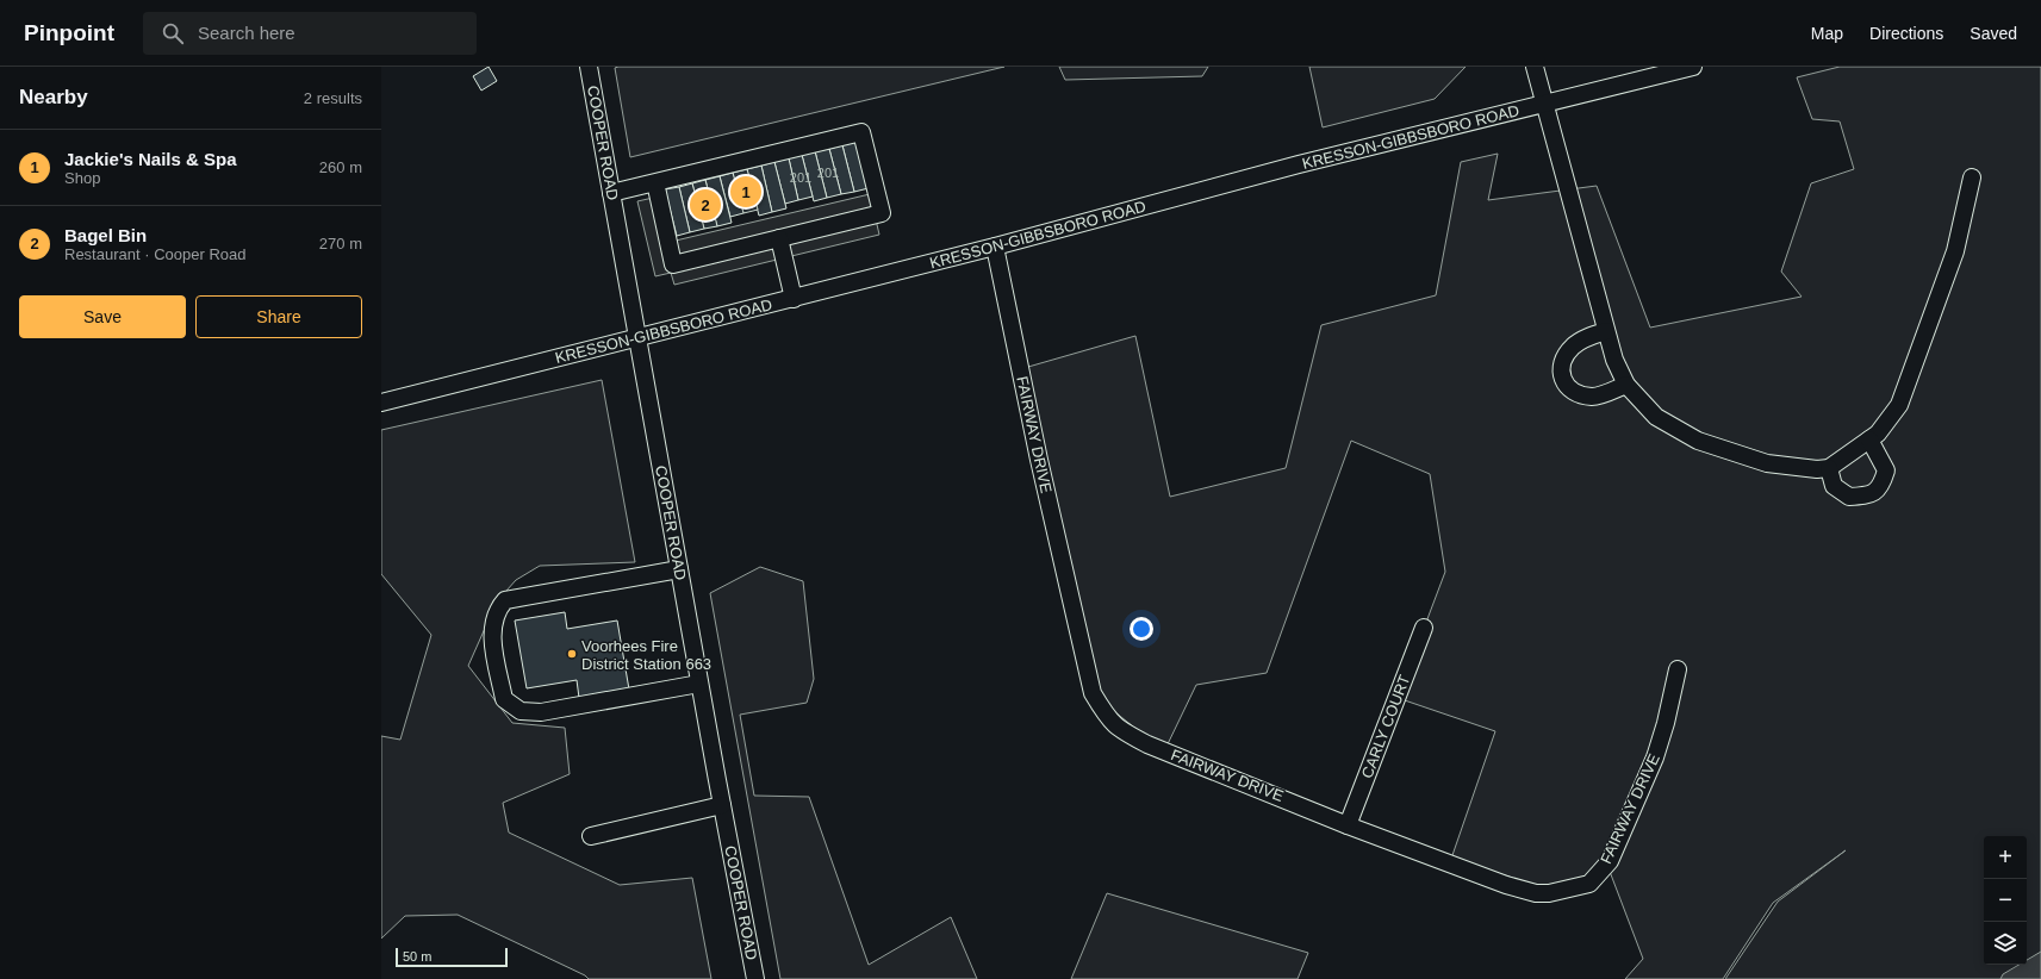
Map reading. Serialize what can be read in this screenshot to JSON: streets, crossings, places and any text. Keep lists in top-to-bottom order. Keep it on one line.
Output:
{"streets":{"street":["KRESSON-GIBBSBORO ROAD","COOPER ROAD","FAIRWAY DRIVE","CARLY COURT"]},"crossings":[["KRESSON-GIBBSBORO ROAD","COOPER ROAD"],["KRESSON-GIBBSBORO ROAD","FAIRWAY DRIVE"],["FAIRWAY DRIVE","CARLY COURT"]],"places":["Voorhees Fire District Station 663"],"house_numbers":["201","201"],"scale_bar":"50 m","page":{"header":"Pinpoint","search":"Search here","nav":["Map","Directions","Saved"],"heading":["Nearby","2 results"],"list":[{"mark":"1","name":"Jackie's Nails & Spa","note":"Shop","value":"260 m"},{"mark":"2","name":"Bagel Bin","note":"Restaurant · Cooper Road","value":"270 m"}],"pins":["1","2"],"buttons":["Save","Share"],"map_buttons":["+","−"],"scale":"50 m"}}
